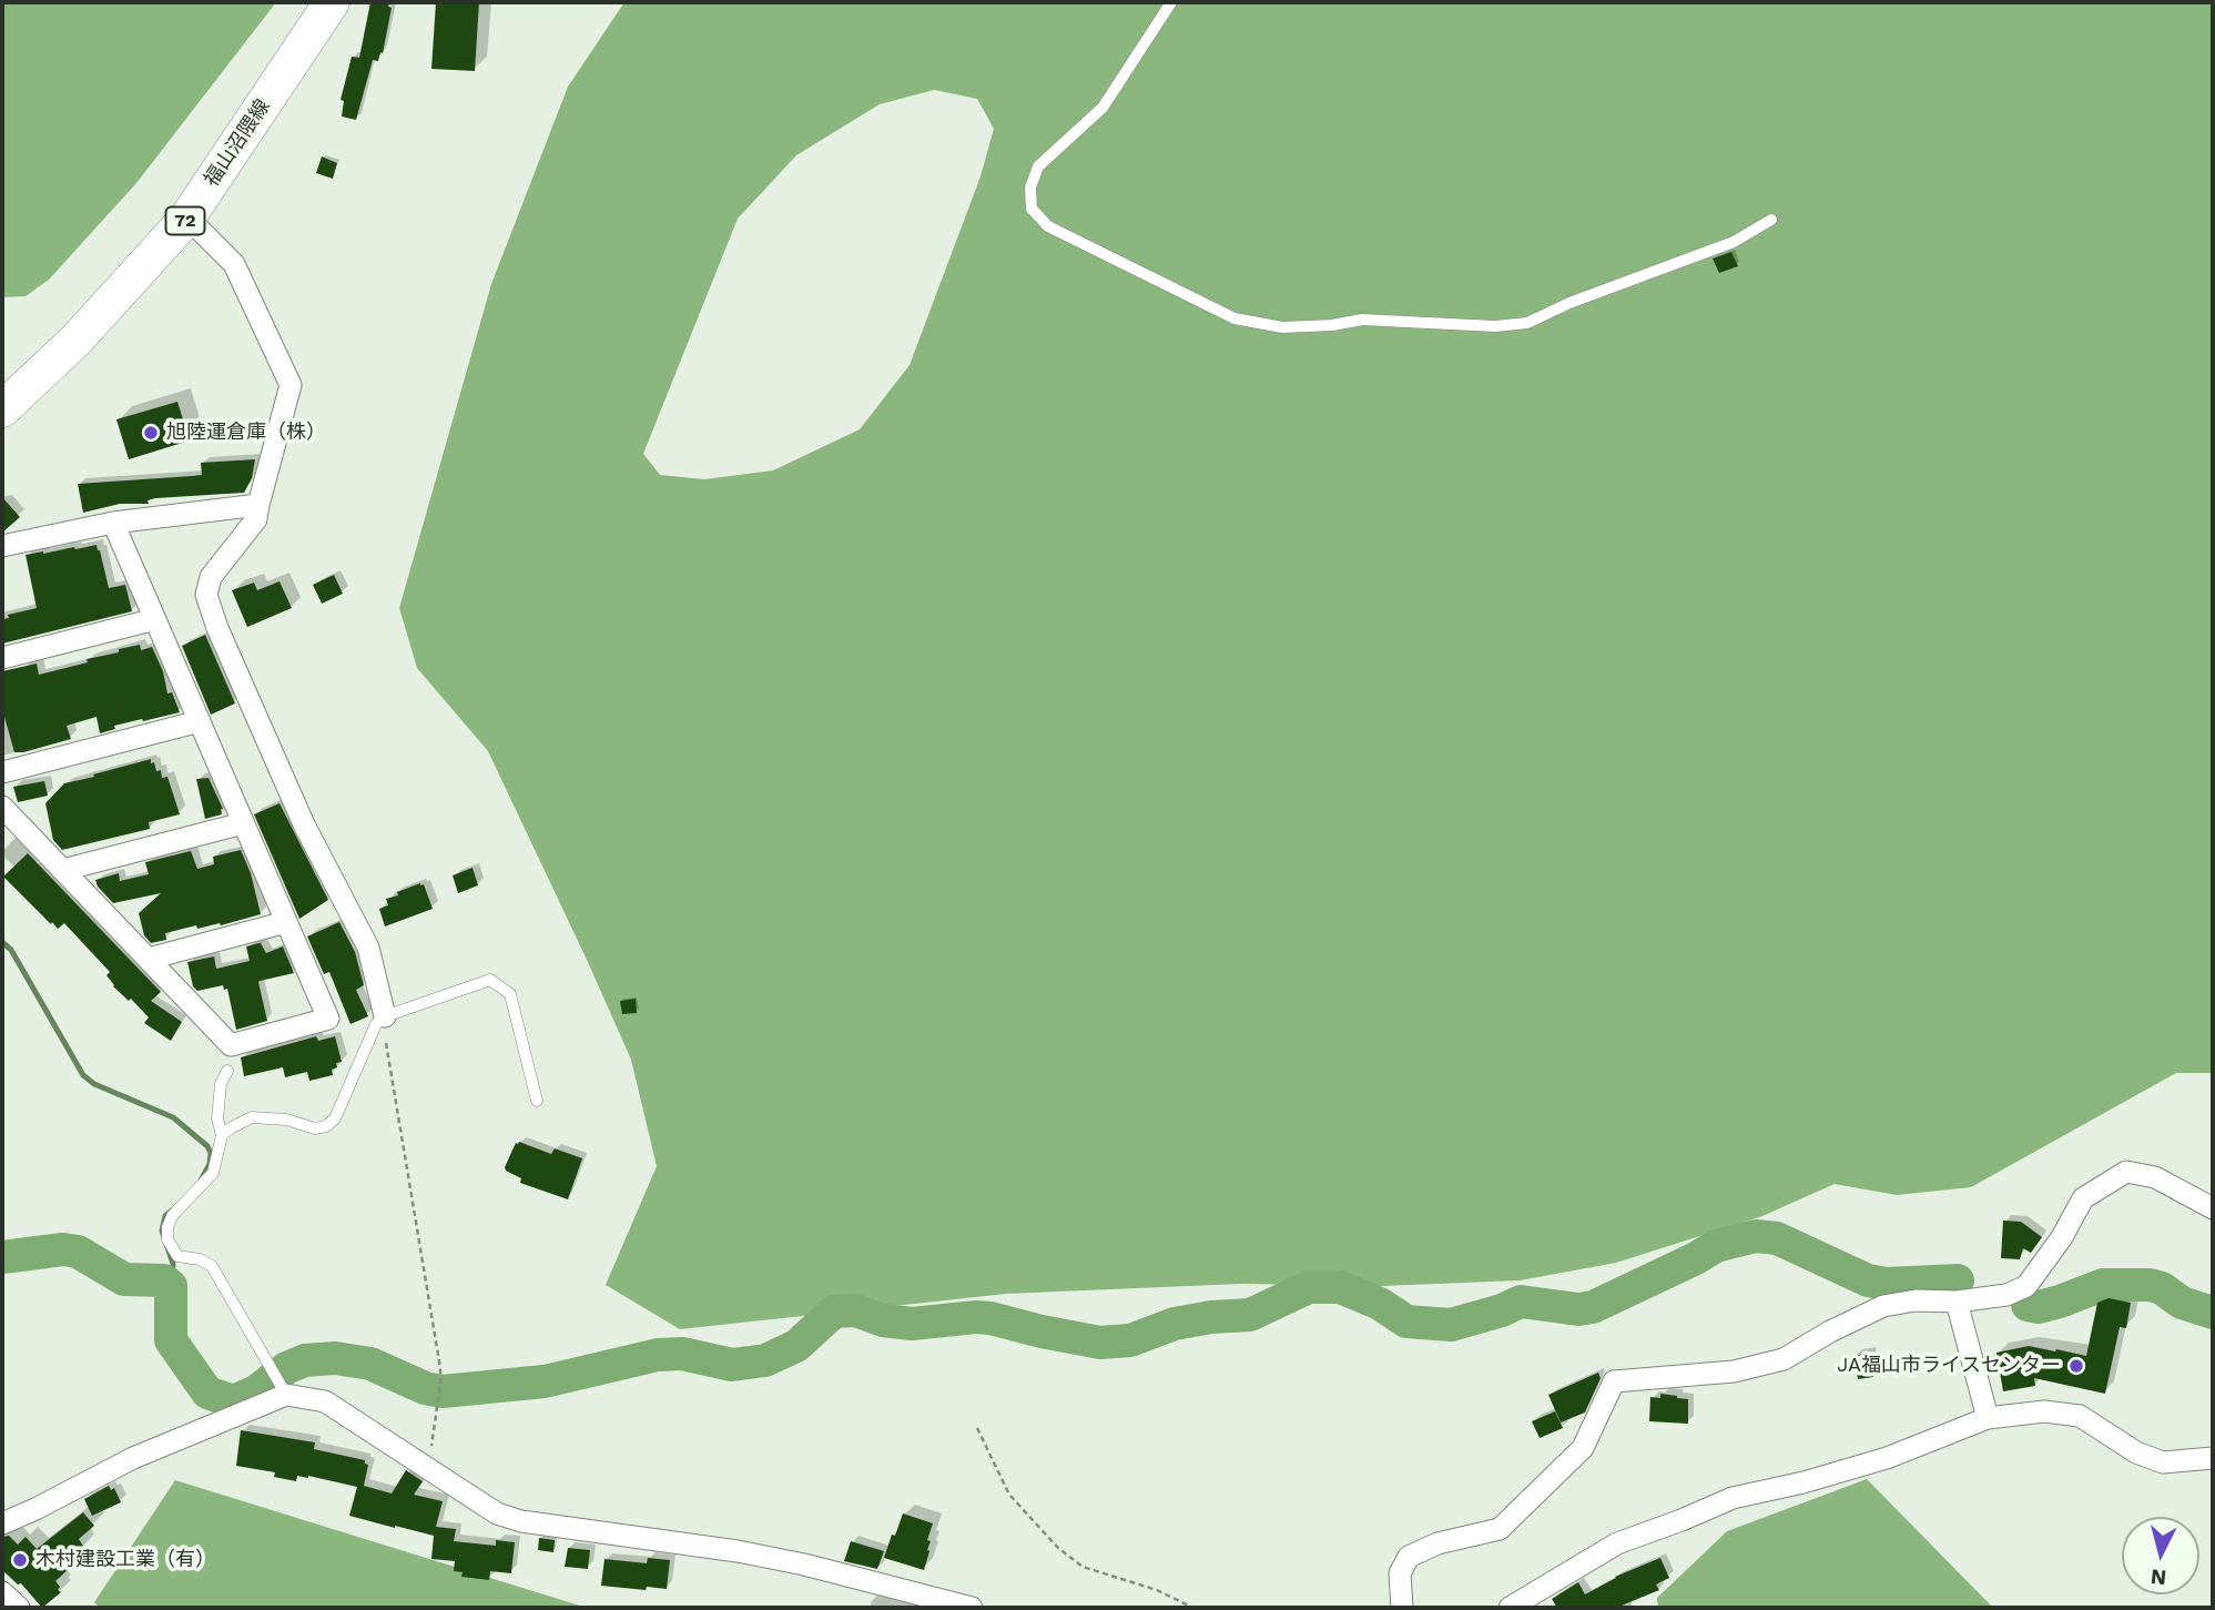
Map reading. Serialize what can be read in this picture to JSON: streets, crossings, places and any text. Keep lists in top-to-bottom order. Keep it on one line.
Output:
{"streets":{"main road":["福山沼隈線","72"]},"places":["旭陸運倉庫（株）","JA福山市ライスセンター","木村建設工業（有）"],"north":"bottom"}
